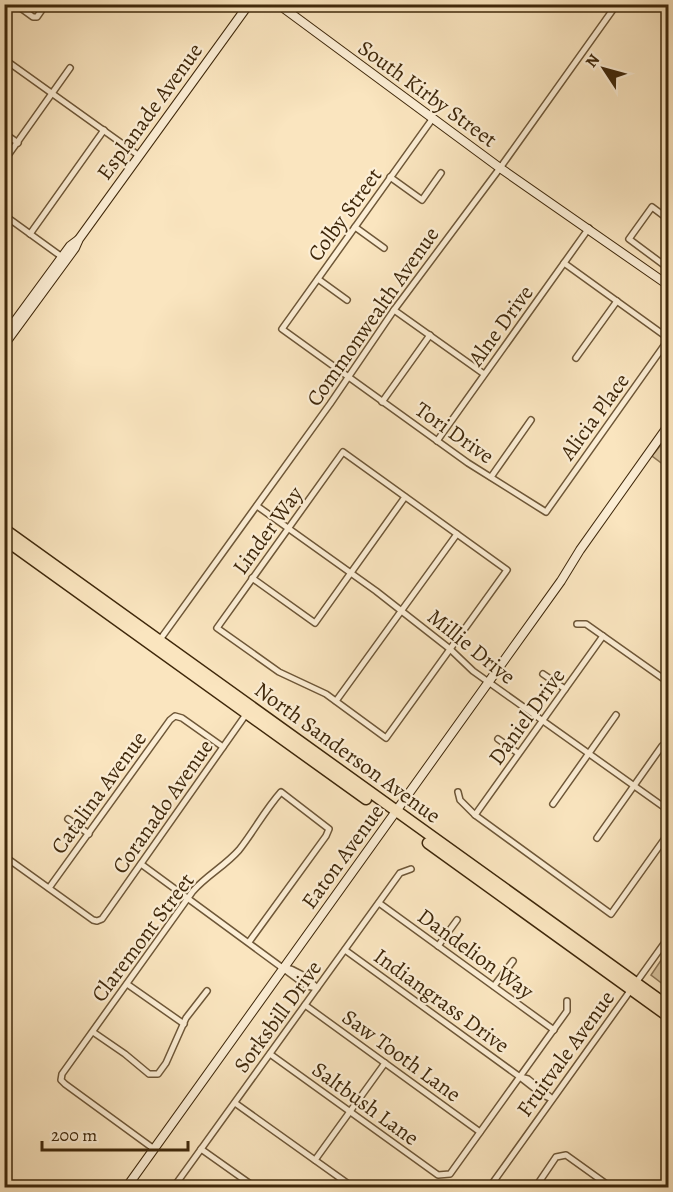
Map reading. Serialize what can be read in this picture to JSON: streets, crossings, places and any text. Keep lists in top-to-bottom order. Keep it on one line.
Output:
{"streets":{"highway":["North Sanderson Avenue"],"street":["South Kirby Street","Esplanade Avenue","Colby Street","Commonwealth Avenue","Alne Drive","Alicia Place","Tori Drive","Linder Way","Millie Drive","Daniel Drive","Catalina Avenue","Coranado Avenue","Eaton Avenue","Claremont Street","Dandelion Way","Indiangrass Drive","Sorksbill Drive","Fruitvale Avenue","Saw Tooth Lane","Saltbush Lane"]},"crossings":[["South Kirby Street","Colby Street"],["South Kirby Street","Commonwealth Avenue"],["South Kirby Street","Alne Drive"],["Colby Street","Tori Drive"],["Commonwealth Avenue","Tori Drive"],["Commonwealth Avenue","Millie Drive"],["Commonwealth Avenue","North Sanderson Avenue"],["Alne Drive","Tori Drive"],["Alicia Place","Tori Drive"],["Linder Way","Millie Drive"],["Millie Drive","Daniel Drive"],["Millie Drive","Eaton Avenue"],["North Sanderson Avenue","Coranado Avenue"],["North Sanderson Avenue","Eaton Avenue"],["North Sanderson Avenue","Fruitvale Avenue"],["Catalina Avenue","Coranado Avenue"],["Eaton Avenue","Claremont Street"],["Dandelion Way","Sorksbill Drive"],["Indiangrass Drive","Sorksbill Drive"],["Indiangrass Drive","Fruitvale Avenue"],["Sorksbill Drive","Saw Tooth Lane"],["Sorksbill Drive","Saltbush Lane"],["Saw Tooth Lane","Saltbush Lane"]],"scale_bar":"200 m","north":"top left"}
